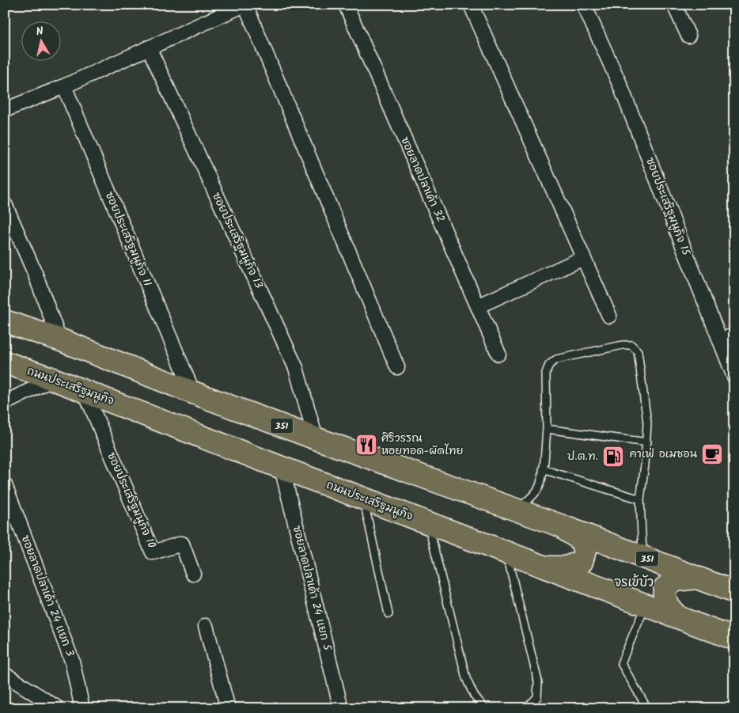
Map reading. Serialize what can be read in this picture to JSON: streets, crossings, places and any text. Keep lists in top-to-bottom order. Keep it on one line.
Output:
{"streets":{"main road":["ถนนประเสริฐมนูกิจ","351"],"street":["ซอยลาดปลาเค้า 32","ซอยประเสริฐมนูกิจ 15","ซอยประเสริฐมนูกิจ 11","ซอยประเสริฐมนูกิจ 13","ซอยประเสริฐมนูกิจ 10","ซอยลาดปลาเค้า 24 แยก 5","ซอยลาดปลาเค้า 24 แยก 3"]},"crossings":[["ซอยประเสริฐมนูกิจ 11","351"],["ซอยประเสริฐมนูกิจ 13","351"],["ถนนประเสริฐมนูกิจ","ซอยประเสริฐมนูกิจ 10"],["ถนนประเสริฐมนูกิจ","ซอยลาดปลาเค้า 24 แยก 5"]],"districts":["จรเข้บัว"],"places":{"restaurant":["ศิริวรรณ หอยทอด-ผัดไทย"],"cafe":["คาเฟ่ อเมซอน"],"fuel station":["ป.ต.ท."]},"north":"top"}
